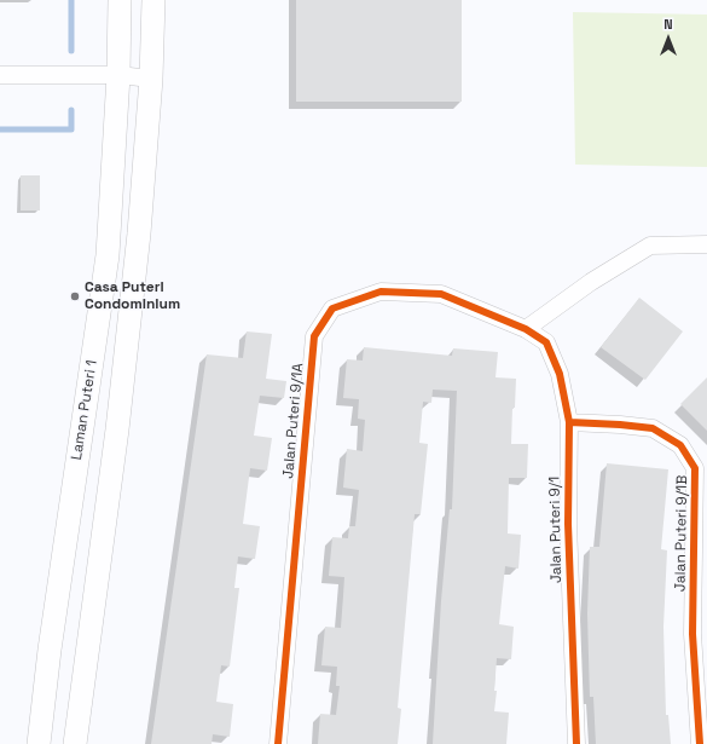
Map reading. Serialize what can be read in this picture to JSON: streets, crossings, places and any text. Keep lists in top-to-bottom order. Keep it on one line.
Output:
{"streets":{"main road":["Laman Puteri 1"],"street":["Jalan Puteri 9/1A","Jalan Puteri 9/1","Jalan Puteri 9/1B"]},"crossings":[["Jalan Puteri 9/1A","Jalan Puteri 9/1"],["Jalan Puteri 9/1","Jalan Puteri 9/1B"]],"places":["Casa Puteri Condominium"],"north":"top"}
